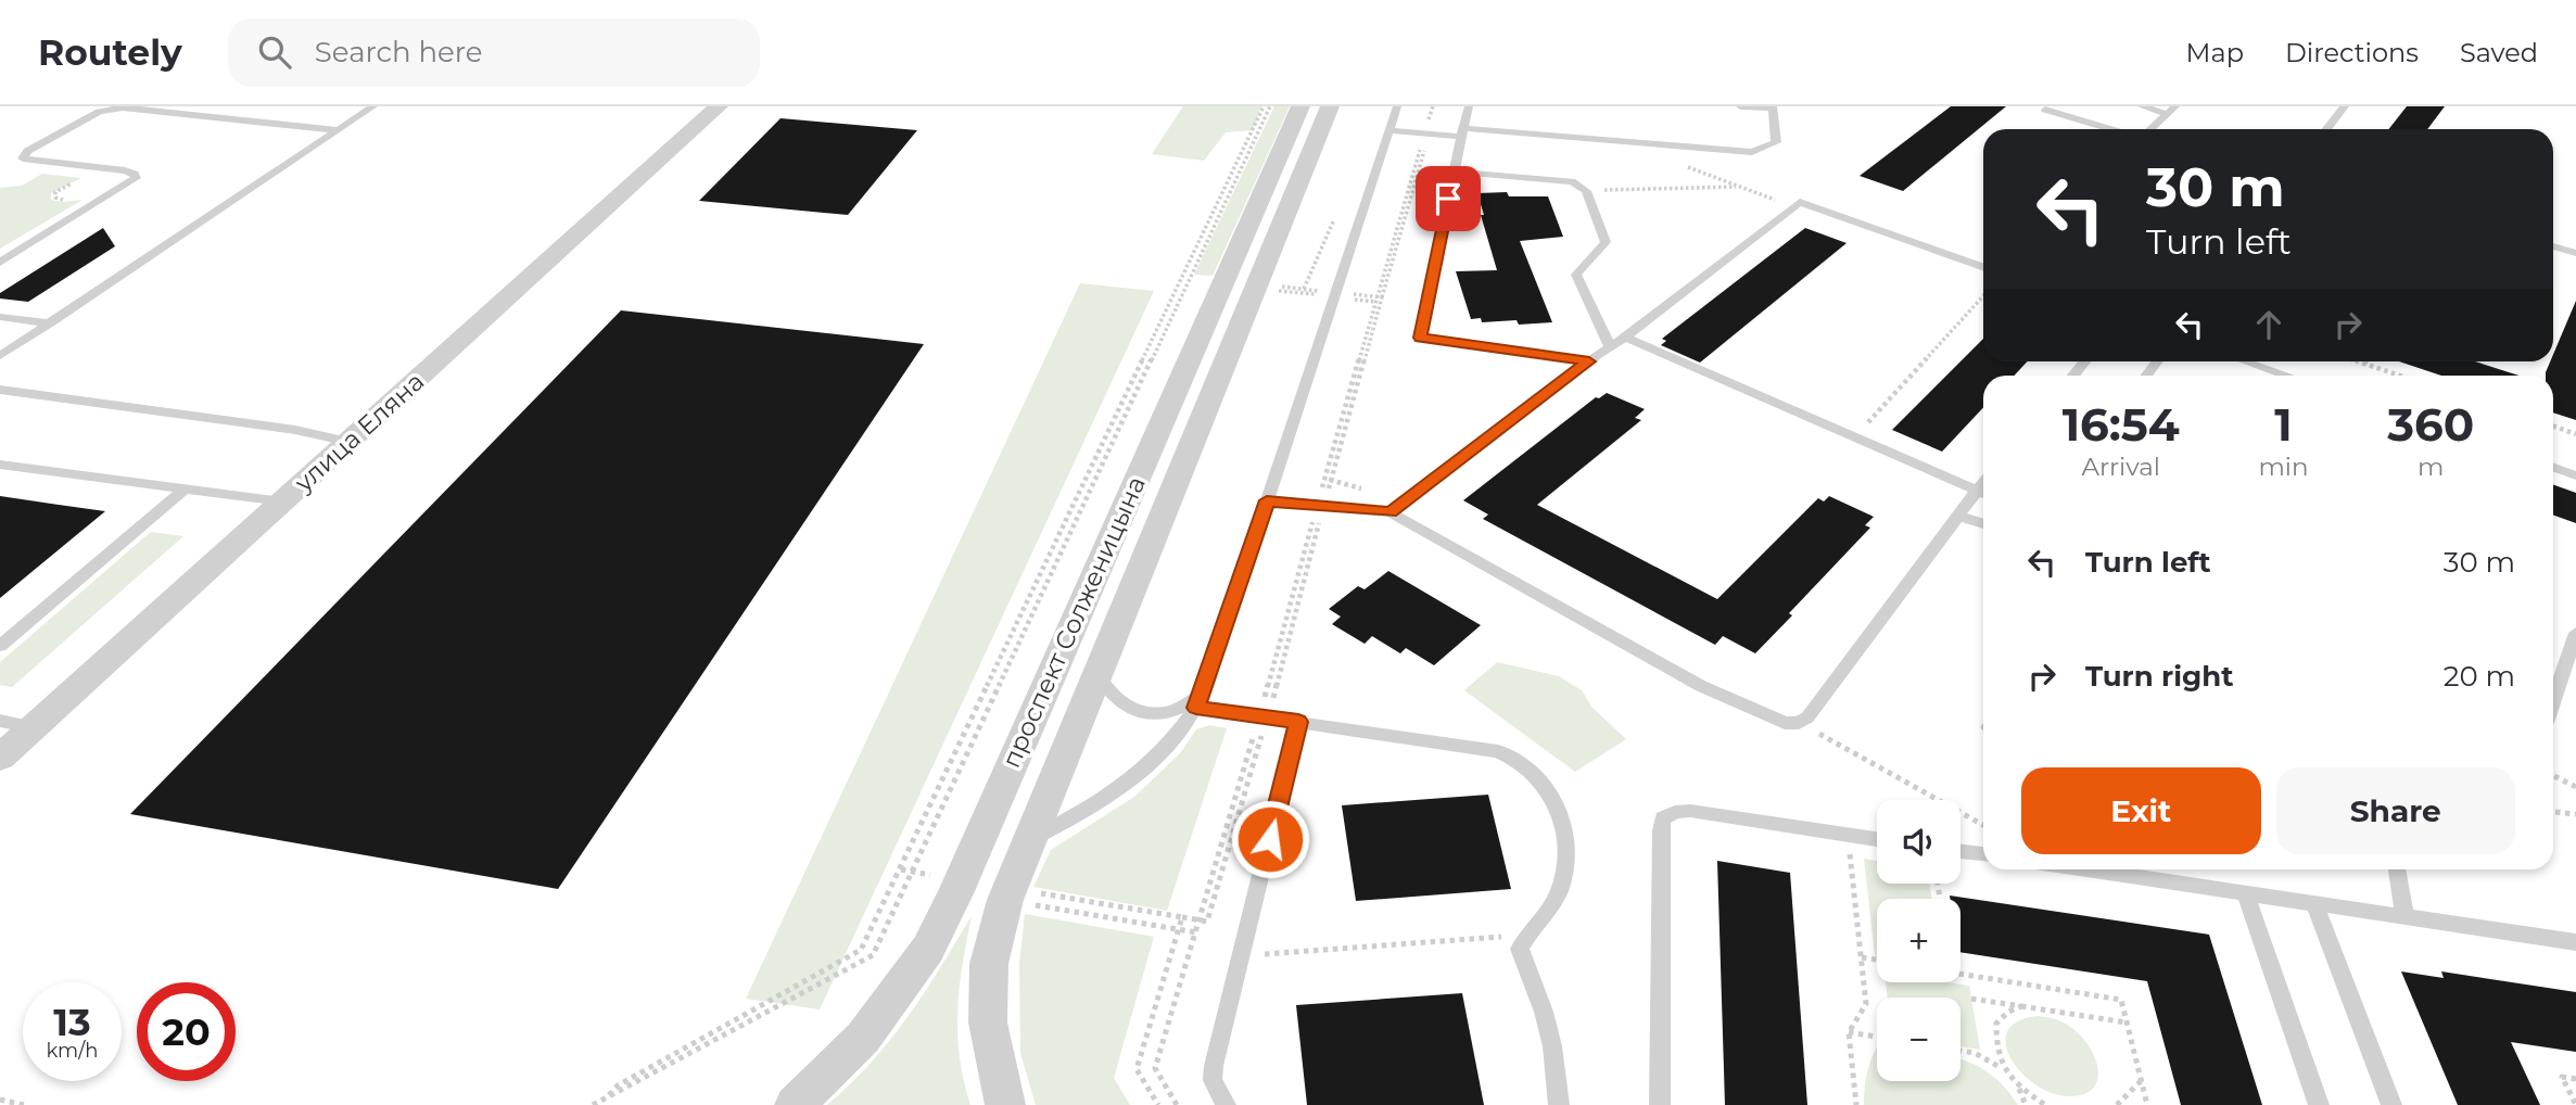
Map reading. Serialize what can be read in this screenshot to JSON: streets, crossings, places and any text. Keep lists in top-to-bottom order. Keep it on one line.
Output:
{"streets":{"street":["улица Еляна","проспект Солженицына"]},"page":{"header":"Routely","search":"Search here","nav":["Map","Directions","Saved"],"turn":["30 m","Turn left"],"eta":["16:54","Arrival","1","min","360","m"],"list":[{"name":"Turn left","value":"30 m"},{"name":"Turn right","value":"20 m"}],"buttons":["Exit","Share"],"map_buttons":["+","−"],"speed":"13 km/h","limit":"20"}}
